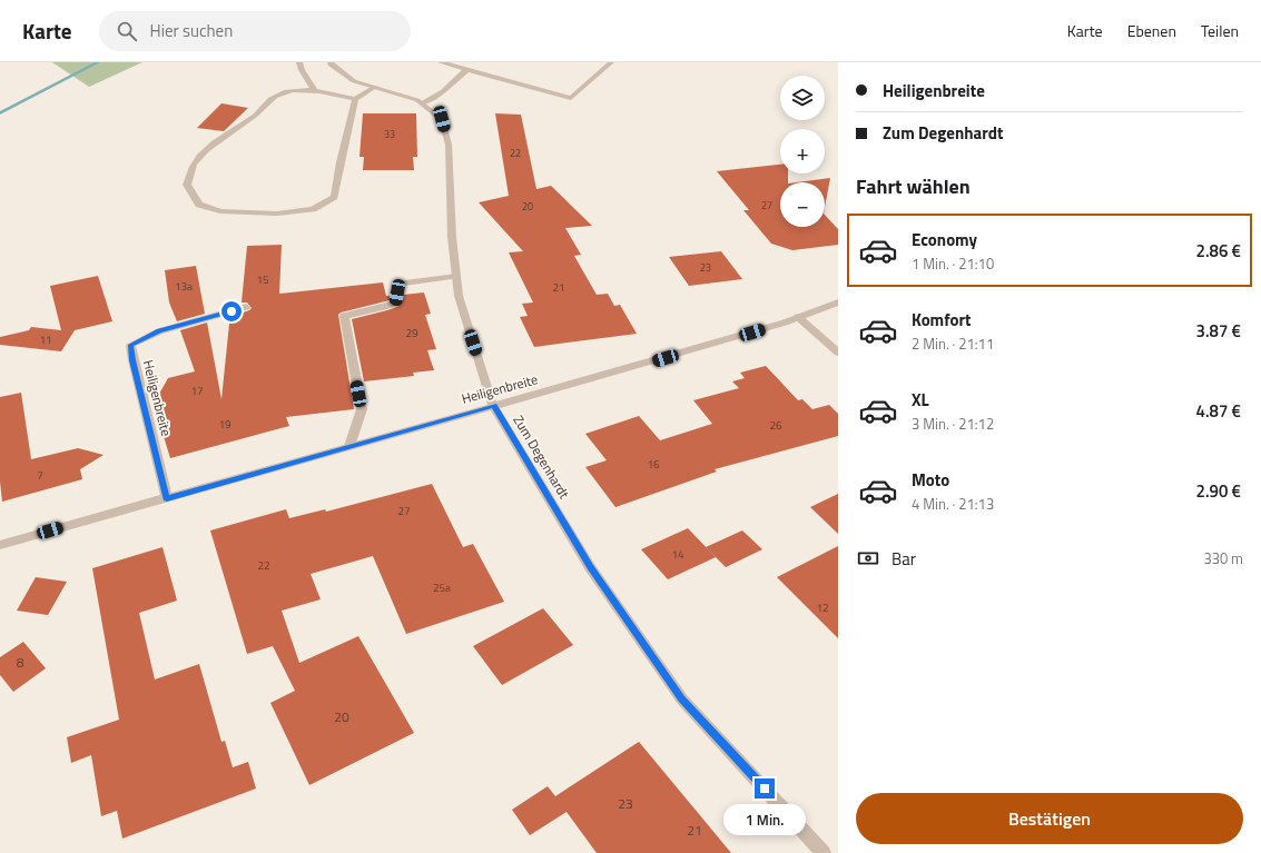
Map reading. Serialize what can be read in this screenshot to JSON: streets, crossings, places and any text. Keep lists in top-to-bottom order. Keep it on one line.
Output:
{"streets":{"street":["Heiligenbreite","Zum Degenhardt"]},"crossings":[["Heiligenbreite","Zum Degenhardt"]],"house_numbers":["33","22","27","20","23","15","13a","21","29","11","17","19","26","16","7","27","14","22","25a","12","8","20","23","21"],"page":{"header":"Karte","search":"Hier suchen","nav":["Karte","Ebenen","Teilen"],"banner":["Heiligenbreite","Zum Degenhardt"],"map_buttons":["+","−"],"heading":"Fahrt wählen","list":[{"name":"Economy","note":"1 Min. · 21:10","value":"2.86 €"},{"name":"Komfort","note":"2 Min. · 21:11","value":"3.87 €"},{"name":"XL","note":"3 Min. · 21:12","value":"4.87 €"},{"name":"Moto","note":"4 Min. · 21:13","value":"2.90 €"}],"pay":["Bar","330 m"],"buttons":"Bestätigen","bubble":"1 Min."}}
